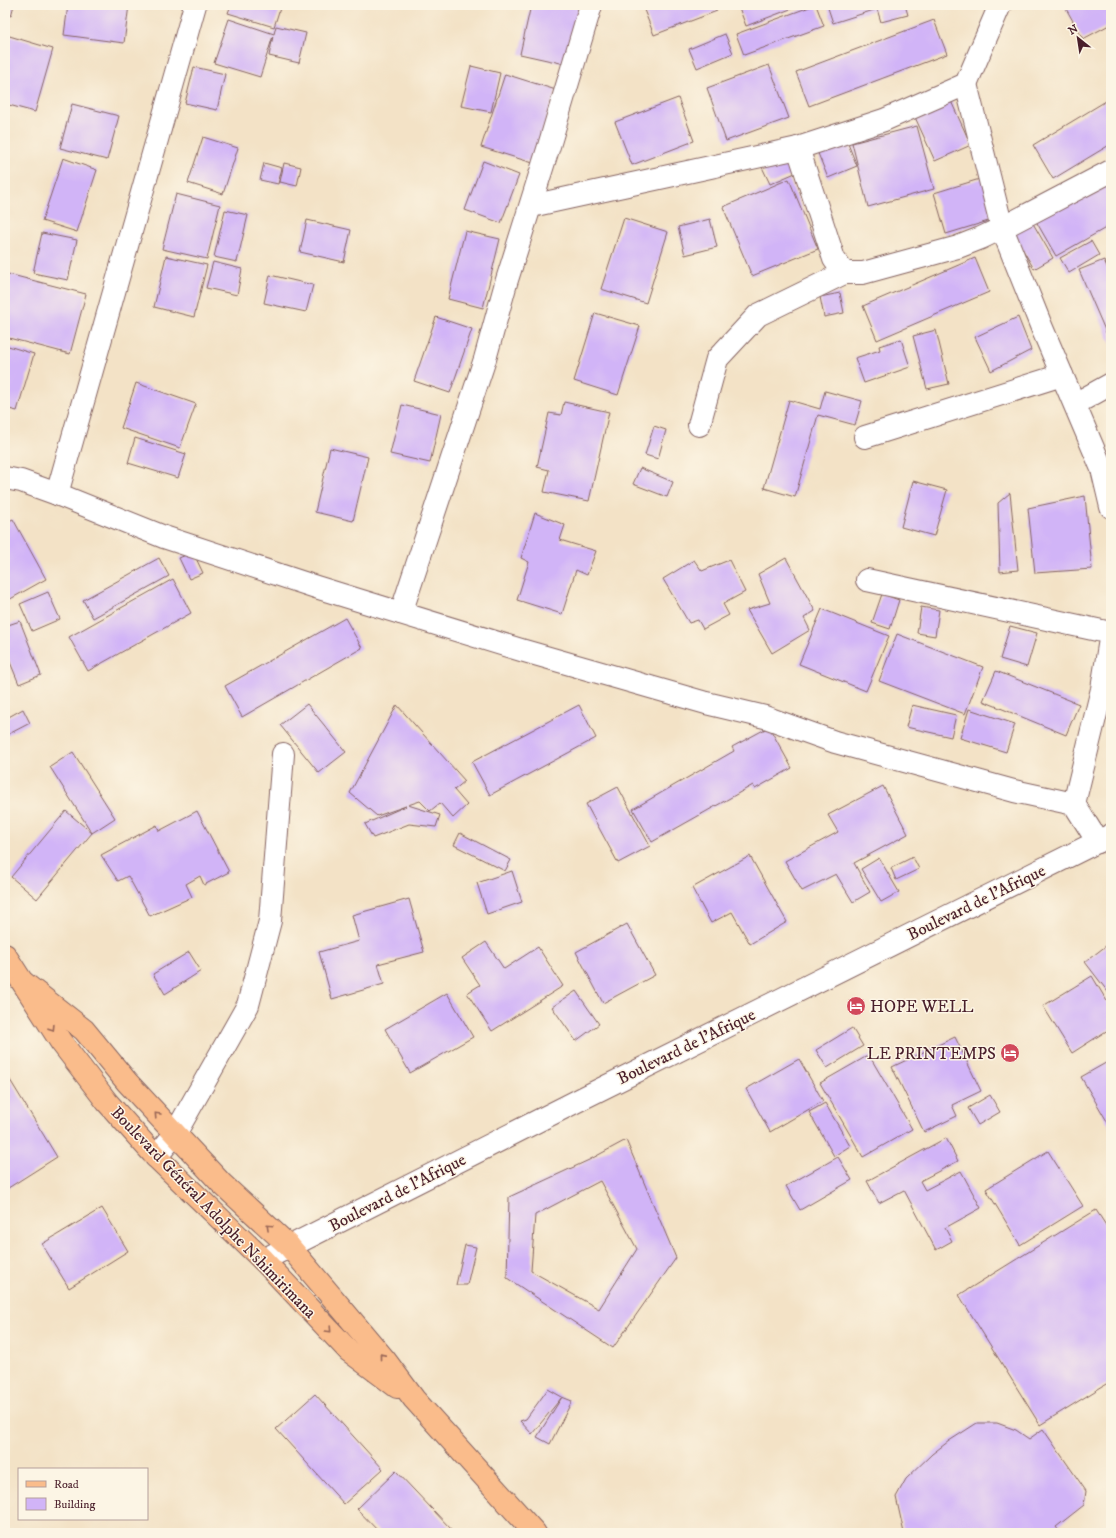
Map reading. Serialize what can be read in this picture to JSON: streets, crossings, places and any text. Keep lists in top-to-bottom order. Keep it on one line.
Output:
{"streets":{"main road":["Boulevard Général Adolphe Nshimirimana"],"street":["Boulevard de l'Afrique"]},"crossings":[["Boulevard de l'Afrique","Boulevard Général Adolphe Nshimirimana"]],"places":{"hotel":["HOPE WELL","LE PRINTEMPS"]},"legend":["Road","Building"],"north":"top left"}
